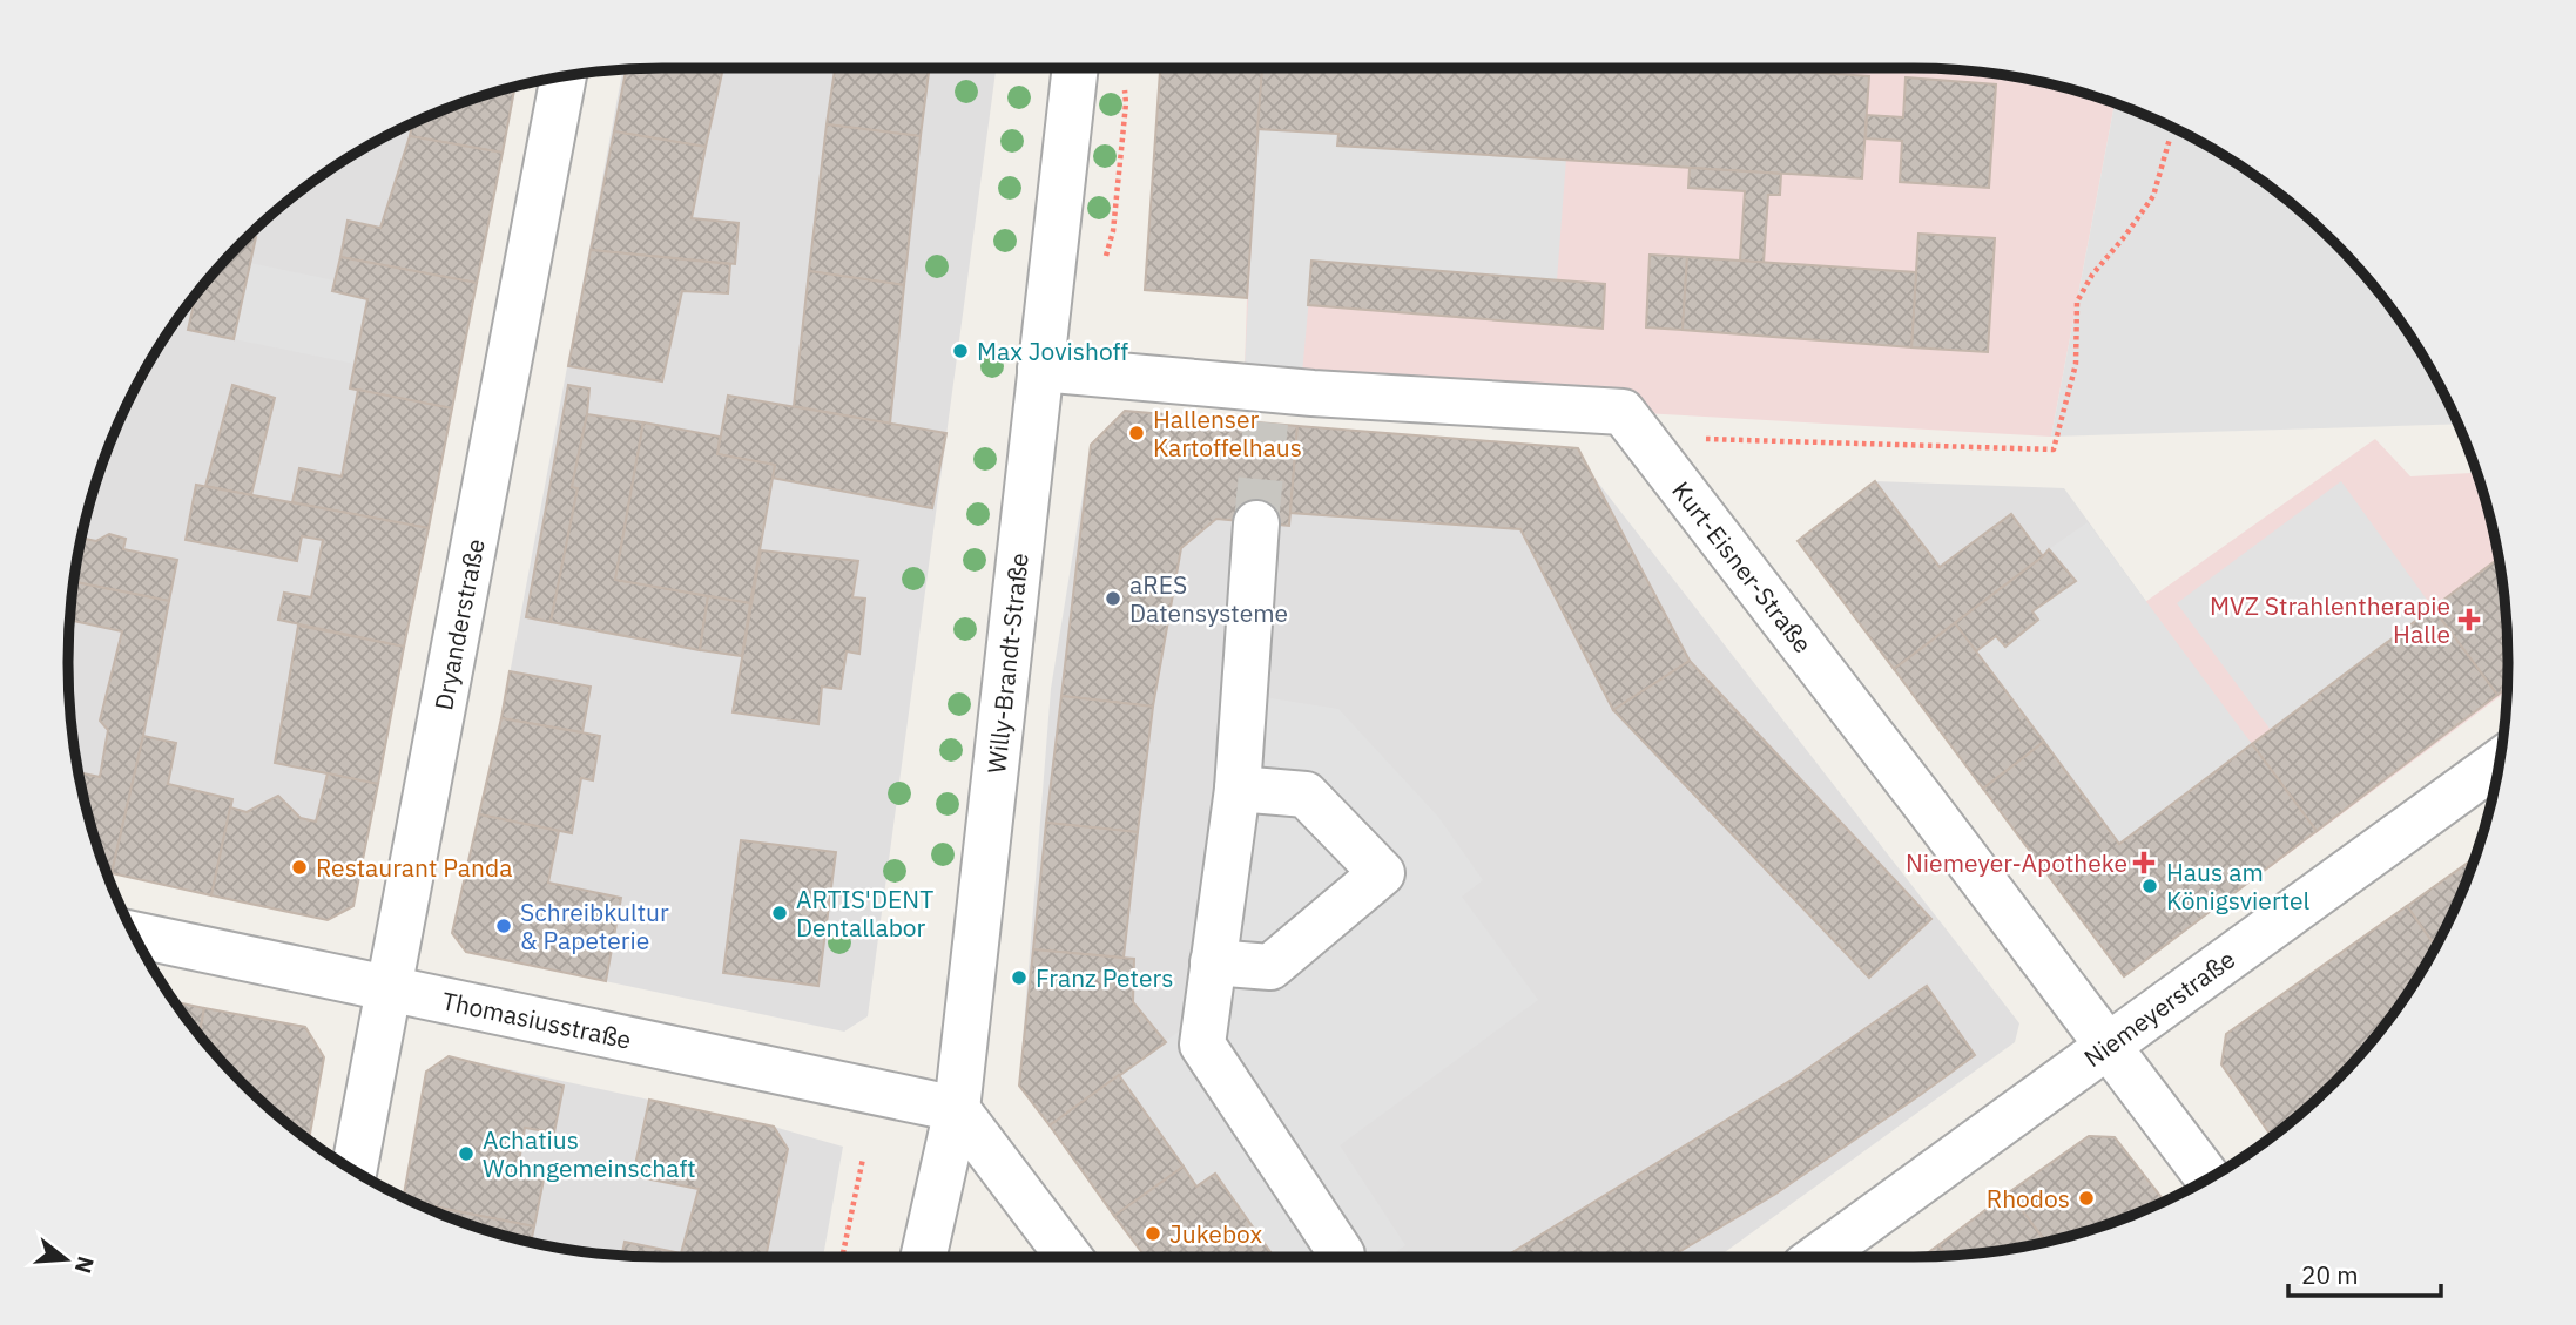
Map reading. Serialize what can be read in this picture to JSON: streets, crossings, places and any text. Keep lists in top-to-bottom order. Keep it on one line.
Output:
{"streets":{"street":["Kurt-Eisner-Straße","Dryanderstraße","Willy-Brandt-Straße","Niemeyerstraße","Thomasiusstraße"]},"crossings":[["Kurt-Eisner-Straße","Willy-Brandt-Straße"],["Kurt-Eisner-Straße","Niemeyerstraße"],["Dryanderstraße","Thomasiusstraße"],["Willy-Brandt-Straße","Thomasiusstraße"]],"places":{"other":["Max Jovishoff","Hallenser Kartoffelhaus","aRES Datensysteme","Restaurant Panda","Haus am Königsviertel","ARTIS'DENT Dentallabor","Schreibkultur & Papeterie","Franz Peters","Achatius Wohngemeinschaft","Rhodos","Jukebox"],"health":["MVZ Strahlentherapie Halle","Niemeyer-Apotheke"]},"scale_bar":"20 m","north":"right"}
